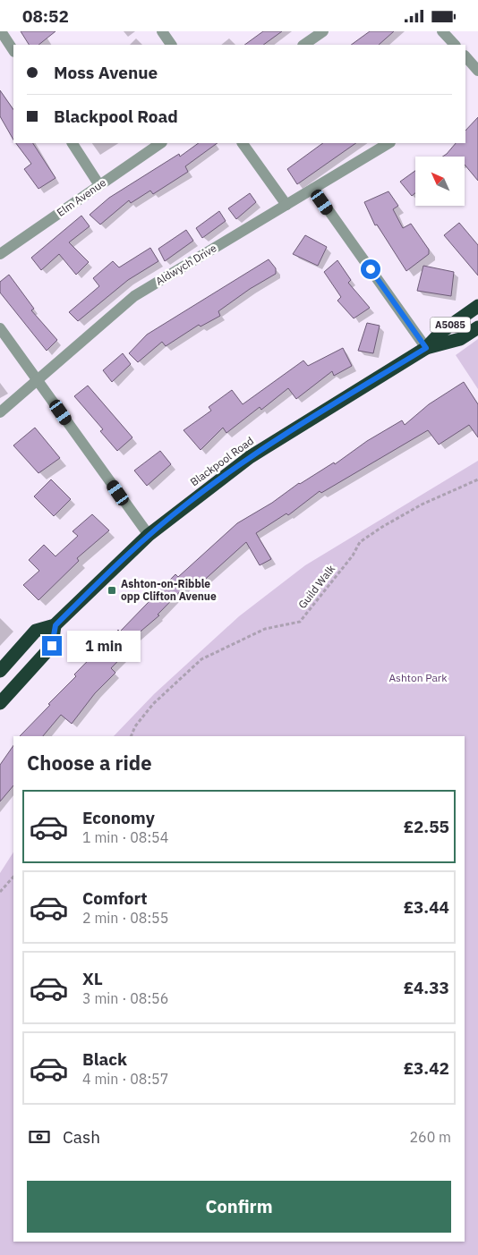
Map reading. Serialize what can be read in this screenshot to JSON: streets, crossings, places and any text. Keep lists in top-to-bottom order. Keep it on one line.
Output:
{"streets":{"highway":["A5085","Blackpool Road"],"street":["Elm Avenue","Aldwych Drive"],"path":["Guild Walk"]},"parks":["Ashton Park"],"places":{"transit":["Ashton-on-Ribble opp Clifton Avenue"]},"north":"top left","page":{"status":"08:52","banner":["Moss Avenue","Blackpool Road"],"bubble":"1 min","heading":"Choose a ride","list":[{"name":"Economy","note":"1 min · 08:54","value":"£2.55"},{"name":"Comfort","note":"2 min · 08:55","value":"£3.44"},{"name":"XL","note":"3 min · 08:56","value":"£4.33"},{"name":"Black","note":"4 min · 08:57","value":"£3.42"}],"pay":["Cash","260 m"],"buttons":"Confirm"}}
